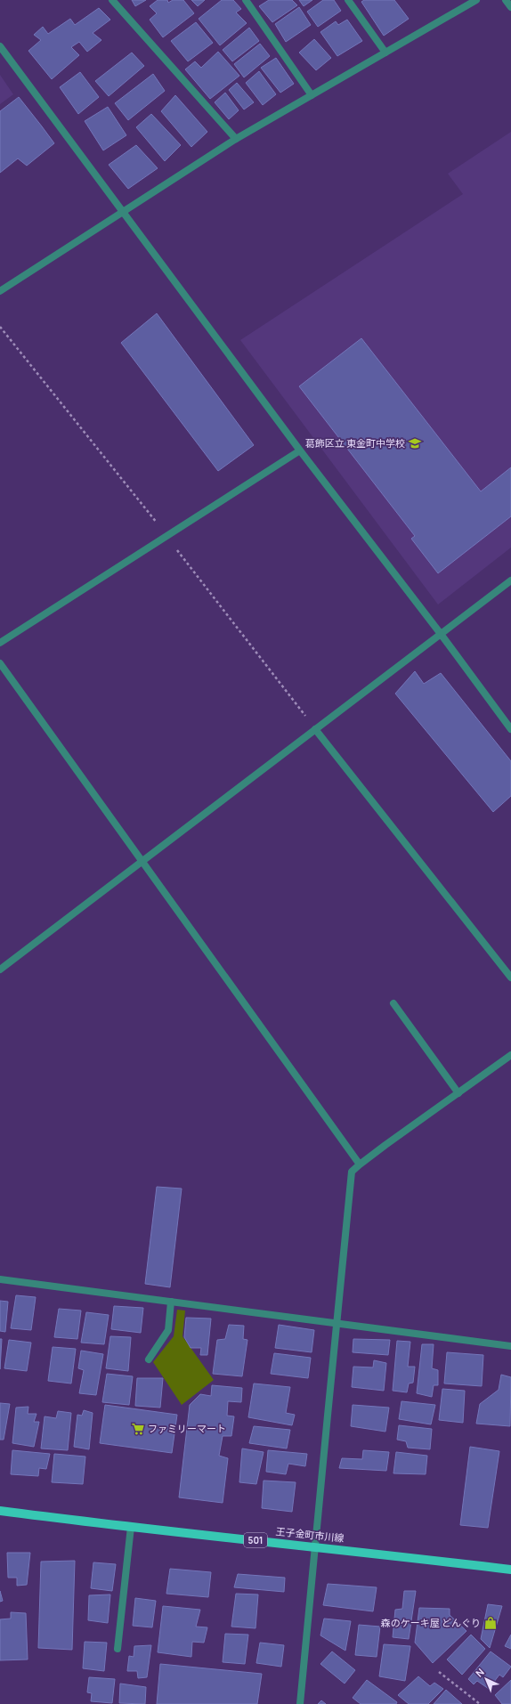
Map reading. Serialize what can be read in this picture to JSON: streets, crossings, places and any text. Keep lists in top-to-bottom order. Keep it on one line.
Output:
{"streets":{"main road":["王子金町市川線","501"]},"places":{"school or university":["葛飾区立 東金町中学校"],"supermarket":["ファミリーマート"],"shop":["森のケーキ屋 どんぐり"]},"north":"top left"}
